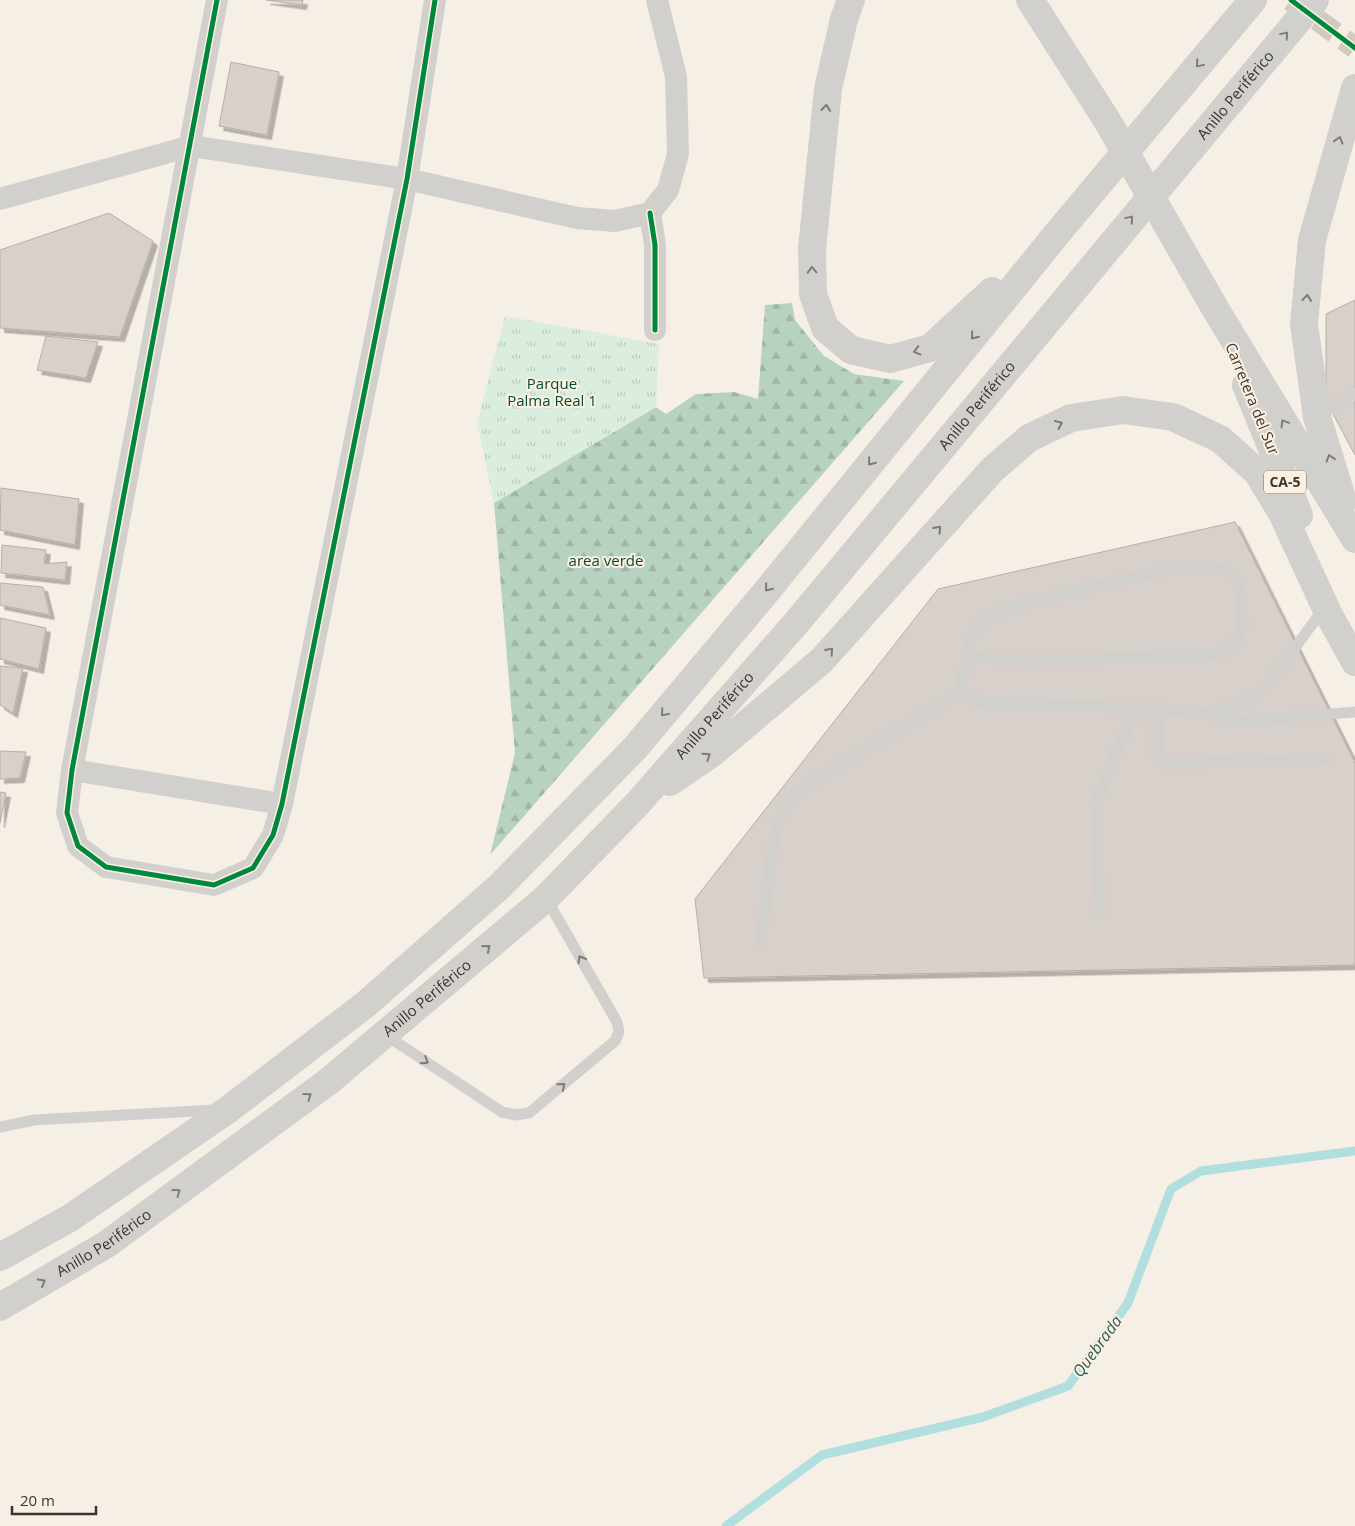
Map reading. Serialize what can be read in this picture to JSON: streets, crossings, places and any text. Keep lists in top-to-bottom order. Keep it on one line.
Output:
{"streets":{"highway":["Anillo Periférico","Carretera del Sur","CA-5"]},"water":["Quebrada"],"parks":["Parque Palma Real 1","area verde"],"scale_bar":"20 m"}
